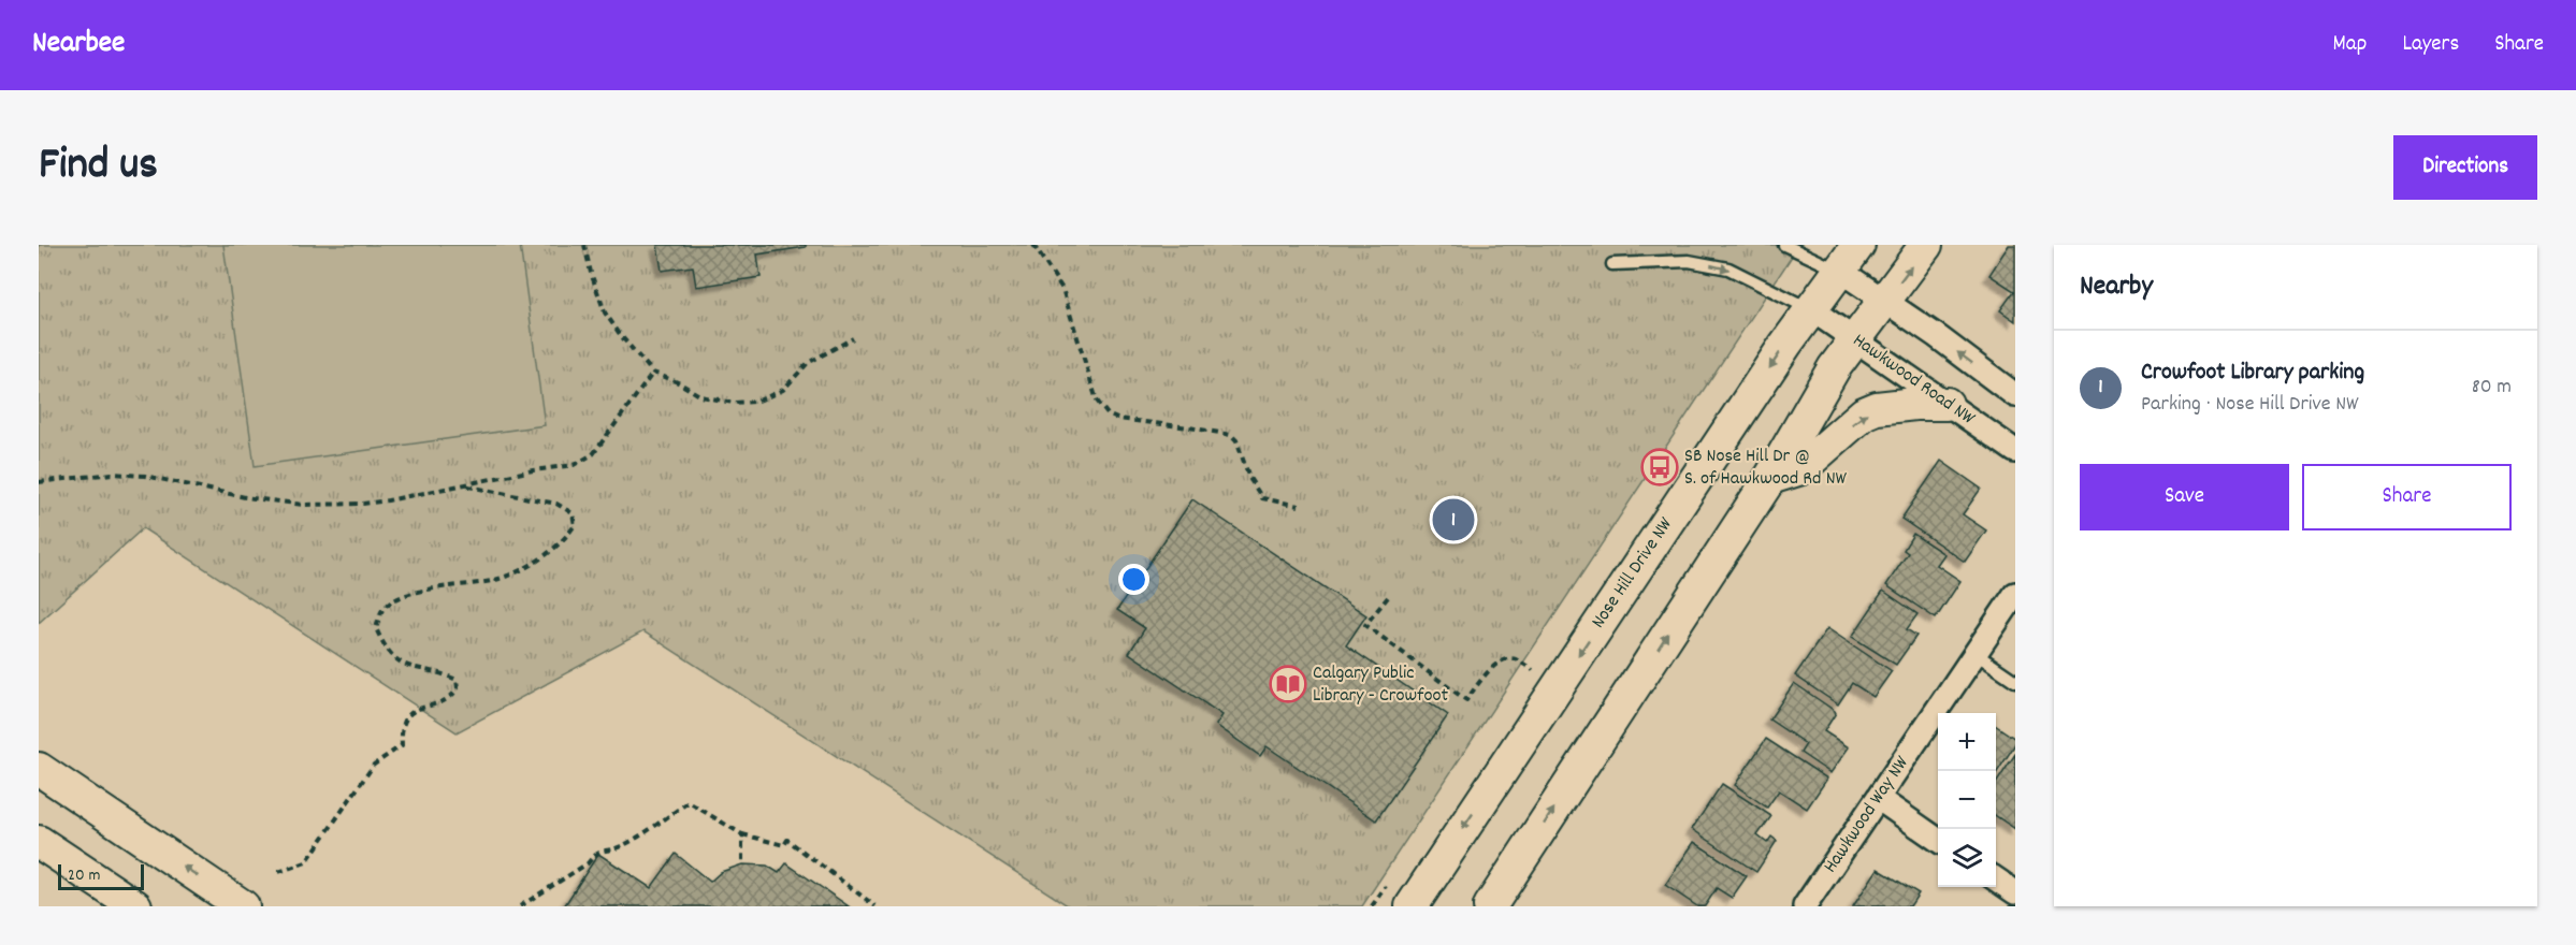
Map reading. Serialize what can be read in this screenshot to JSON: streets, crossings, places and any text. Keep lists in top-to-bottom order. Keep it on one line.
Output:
{"streets":{"main road":["Nose Hill Drive NW"],"street":["Hawkwood Road NW","Hawkwood Way NW"]},"crossings":[["Hawkwood Road NW","Nose Hill Drive NW"]],"places":{"bus stop":["SB Nose Hill Dr @ S. of Hawkwood Rd NW"],"library":["Calgary Public Library - Crowfoot"]},"scale_bar":"20 m","page":{"header":"Nearbee","nav":["Map","Layers","Share"],"title":"Find us","buttons":["Directions",["Save","Share"]],"heading":"Nearby","list":[{"mark":"1","name":"Crowfoot Library parking","note":"Parking · Nose Hill Drive NW","value":"80 m"}],"pins":"1","map_buttons":["+","−"],"scale":"20 m"}}
